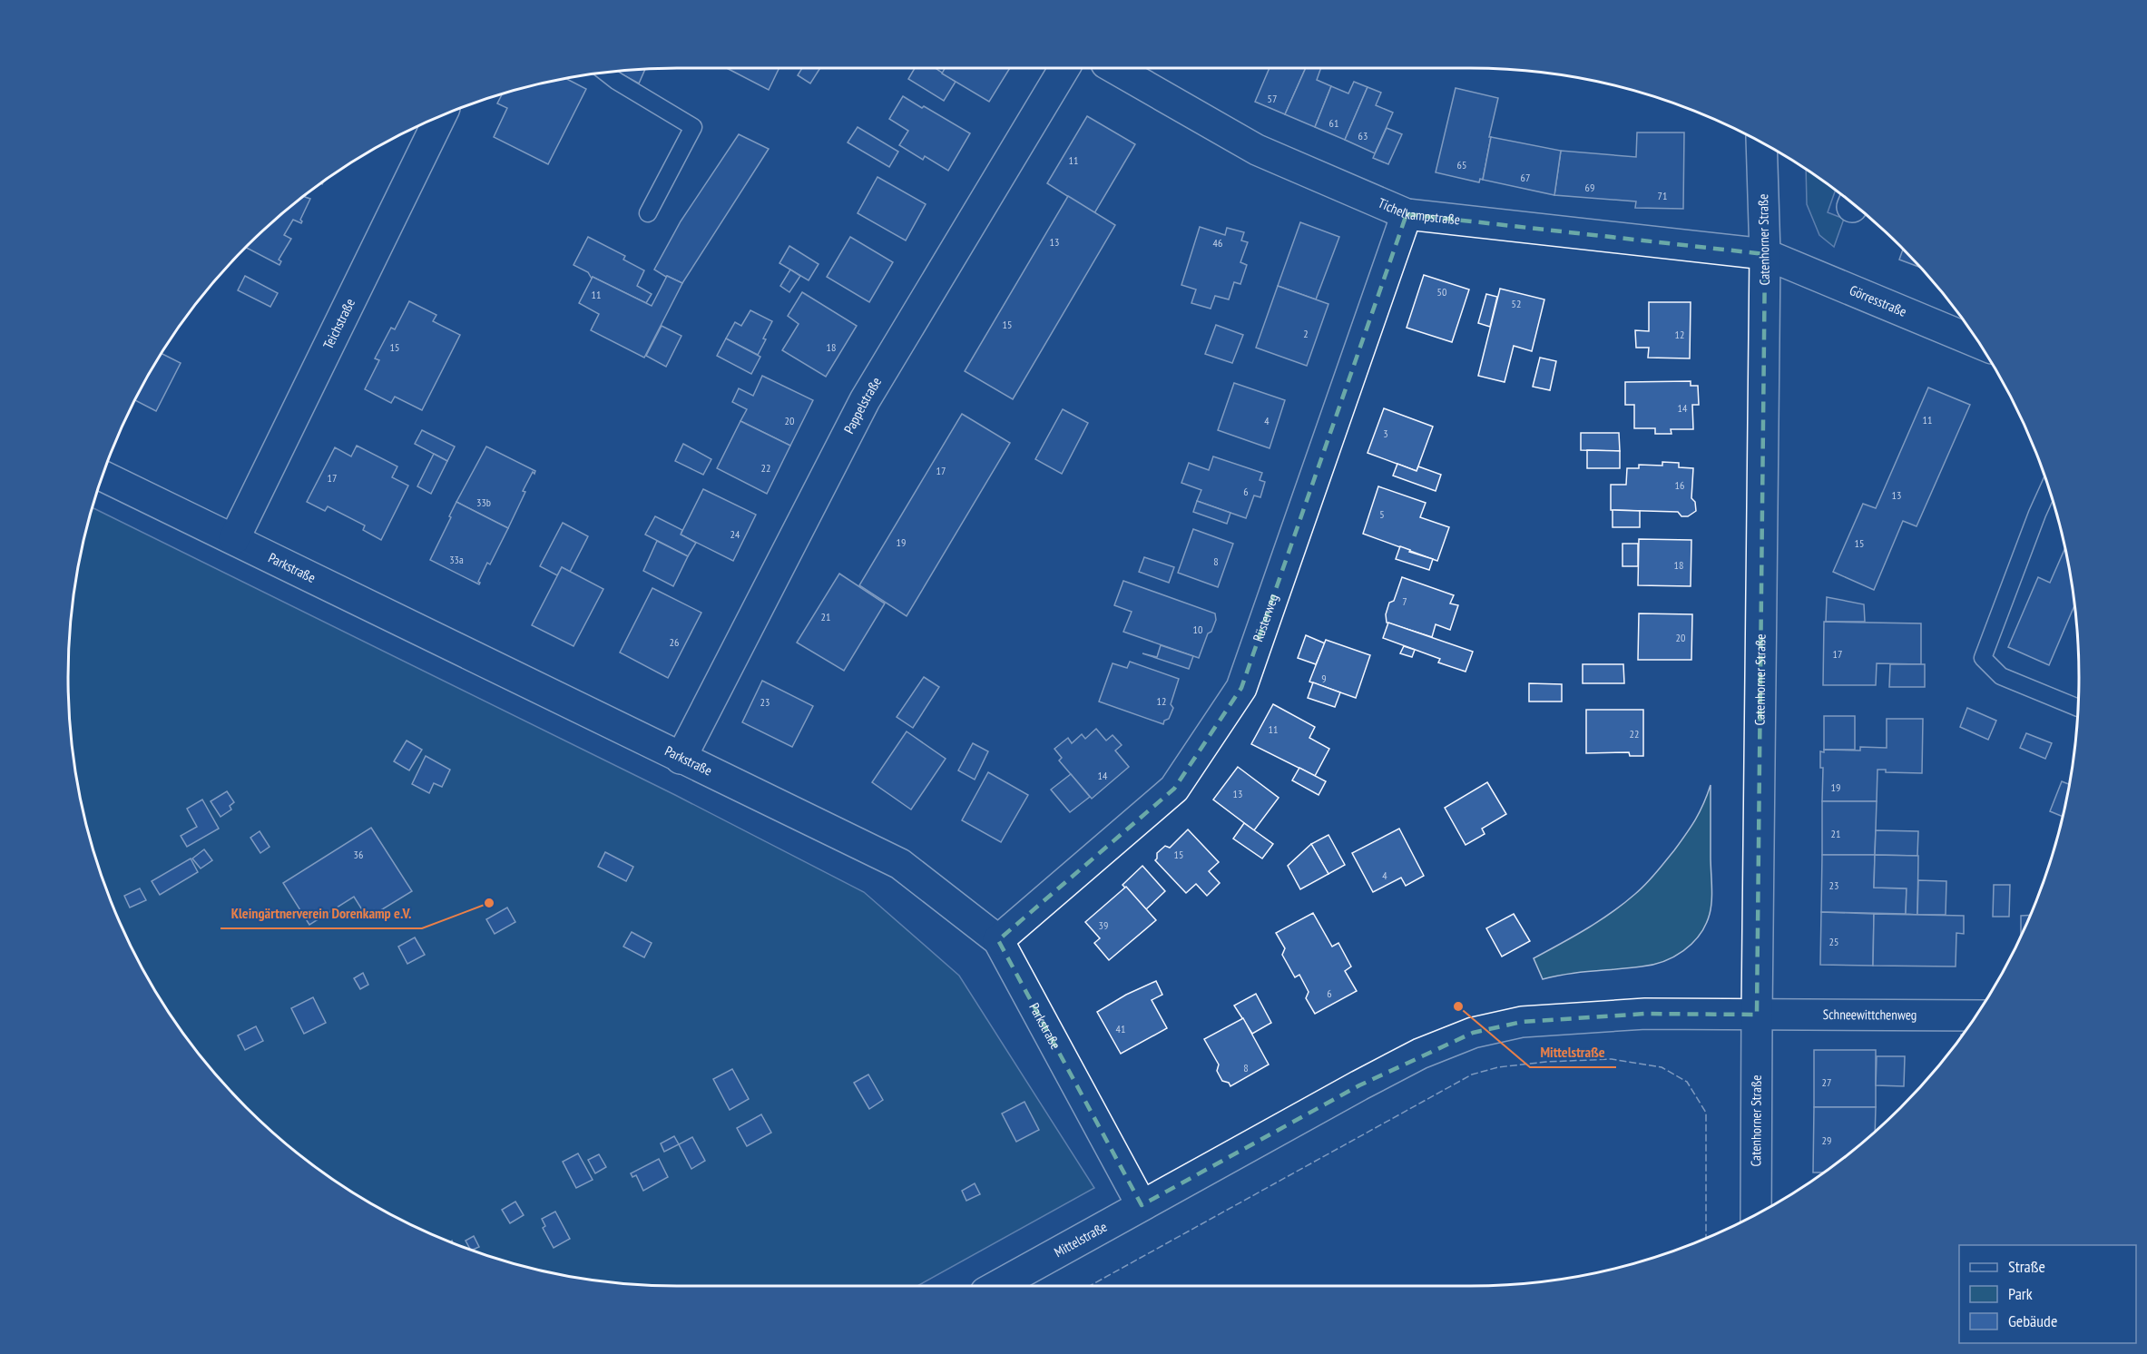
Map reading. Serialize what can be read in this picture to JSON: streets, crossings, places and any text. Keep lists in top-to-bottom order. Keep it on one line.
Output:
{"streets":{"street":["Tichelkampstraße","Catenhorner Straße","Görresstraße","Teichstraße","Pappelstraße","Parkstraße","Rüsterweg","Schneewittchenweg","Mittelstraße"]},"crossings":[["Tichelkampstraße","Catenhorner Straße"],["Tichelkampstraße","Görresstraße"],["Tichelkampstraße","Rüsterweg"],["Catenhorner Straße","Görresstraße"],["Catenhorner Straße","Schneewittchenweg"],["Catenhorner Straße","Mittelstraße"],["Teichstraße","Parkstraße"],["Pappelstraße","Parkstraße"],["Parkstraße","Rüsterweg"],["Parkstraße","Mittelstraße"],["Schneewittchenweg","Mittelstraße"]],"places":["Kleingärtnerverein Dorenkamp e.V.","Mittelstraße"],"house_numbers":["57","61","63","11","65","67","69","71","13","46","50","11","52","15","2","12","15","18","14","11","20","4","3","22","17","17","16","6","13","33b","5","24","19","15","33a","8","18","7","21","10","20","26","17","9","12","23","11","22","14","19","13","21","36","15","4","23","39","25","6","41","8","27","29"],"legend":["Straße","Park","Gebäude"]}
